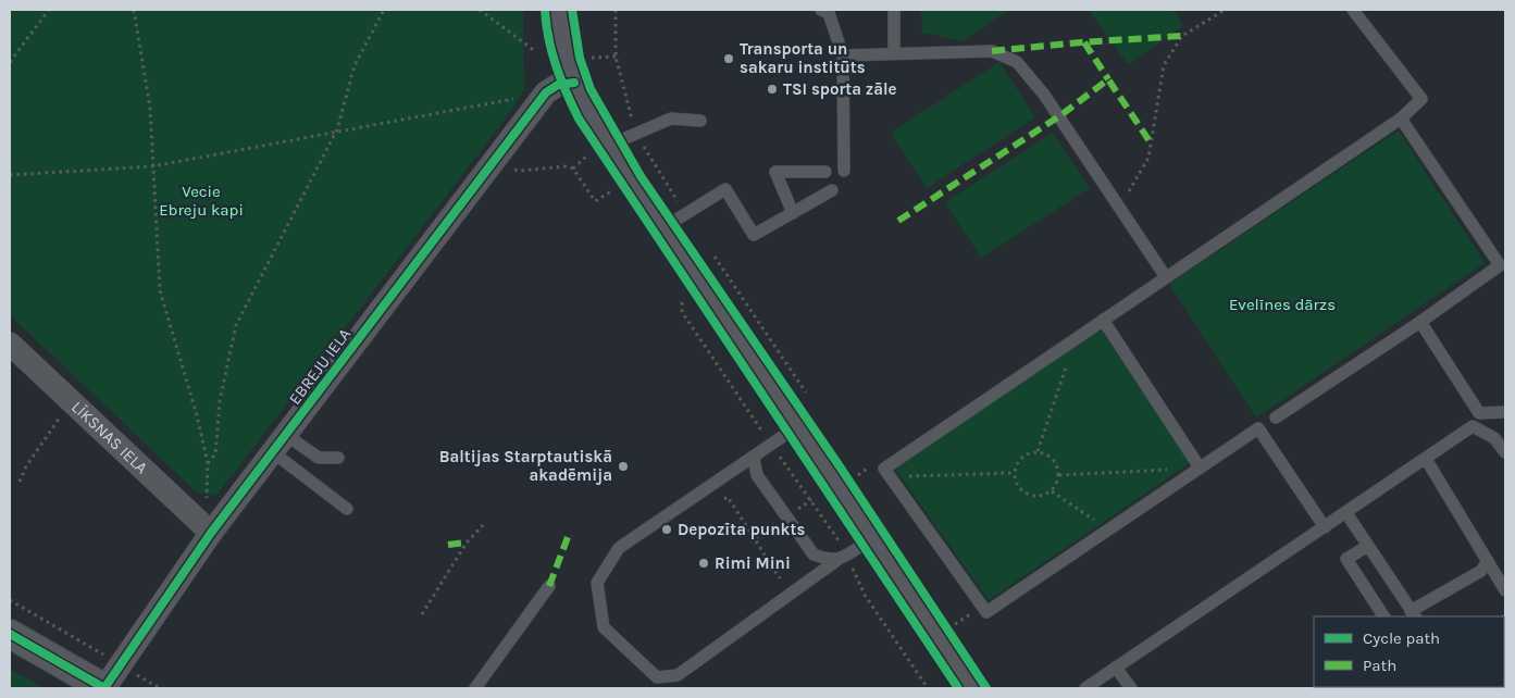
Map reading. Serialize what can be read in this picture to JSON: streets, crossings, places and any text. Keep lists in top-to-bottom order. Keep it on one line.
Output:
{"streets":{"street":["EBREJU IELA","LĪKSNAS IELA"]},"crossings":[["EBREJU IELA","LĪKSNAS IELA"]],"parks":["Vecie Ebreju kapi","Evelīnes dārzs"],"places":["Transporta un sakaru institūts","TSI sporta zāle","Baltijas Starptautiskā akadēmija","Depozīta punkts","Rimi Mini"],"legend":["Cycle path","Path"]}
